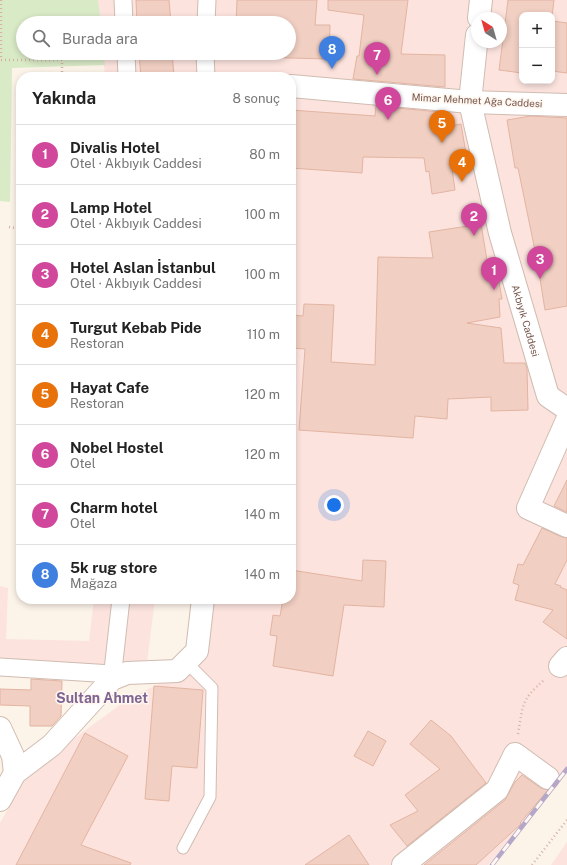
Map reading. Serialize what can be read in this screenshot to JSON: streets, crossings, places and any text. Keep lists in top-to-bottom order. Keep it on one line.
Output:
{"streets":{"street":["Mimar Mehmet Ağa Caddesi","Akbıyık Caddesi"]},"crossings":[["Mimar Mehmet Ağa Caddesi","Akbıyık Caddesi"]],"districts":["Sultan Ahmet"],"north":"top left","page":{"map_buttons":["+","−"],"search":"Burada ara","pins":["8","7","6","5","4","2","3","1"],"heading":["Yakında","8 sonuç"],"list":[{"mark":"1","name":"Divalis Hotel","note":"Otel · Akbıyık Caddesi","value":"80 m"},{"mark":"2","name":"Lamp Hotel","note":"Otel · Akbıyık Caddesi","value":"100 m"},{"mark":"3","name":"Hotel Aslan İstanbul","note":"Otel · Akbıyık Caddesi","value":"100 m"},{"mark":"4","name":"Turgut Kebab Pide","note":"Restoran","value":"110 m"},{"mark":"5","name":"Hayat Cafe","note":"Restoran","value":"120 m"},{"mark":"6","name":"Nobel Hostel","note":"Otel","value":"120 m"},{"mark":"7","name":"Charm hotel","note":"Otel","value":"140 m"},{"mark":"8","name":"5k rug store","note":"Mağaza","value":"140 m"}]}}
